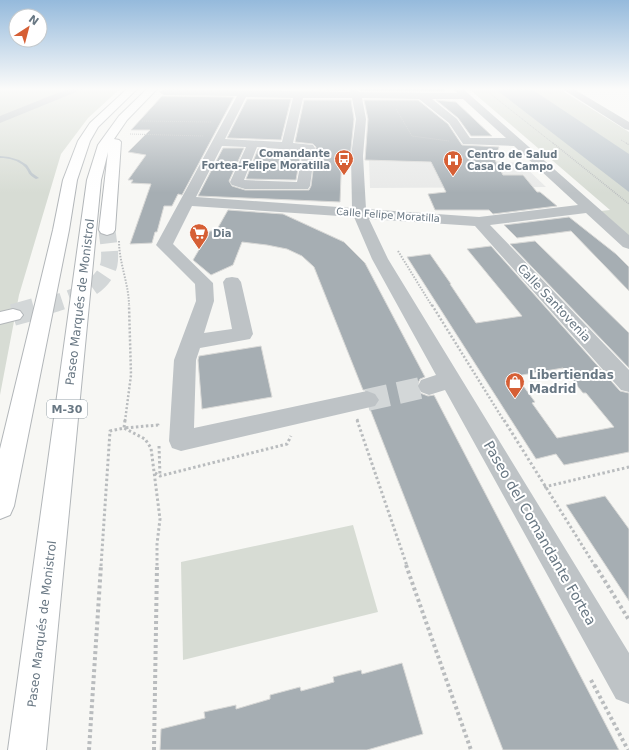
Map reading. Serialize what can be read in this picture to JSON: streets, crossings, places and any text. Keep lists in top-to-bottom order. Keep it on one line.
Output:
{"streets":{"highway":["Paseo Marqués de Monistrol","M-30"],"street":["Calle Felipe Moratilla","Calle Santovenia","Paseo del Comandante Fortea"]},"crossings":[["Calle Felipe Moratilla","Calle Santovenia"],["Calle Felipe Moratilla","Paseo del Comandante Fortea"]],"places":{"bus stop":["Comandante Fortea-Felipe Moratilla"],"hospital":["Centro de Salud Casa de Campo"],"supermarket":["Dia"],"shop":["Libertiendas Madrid"]},"north":"top right"}
